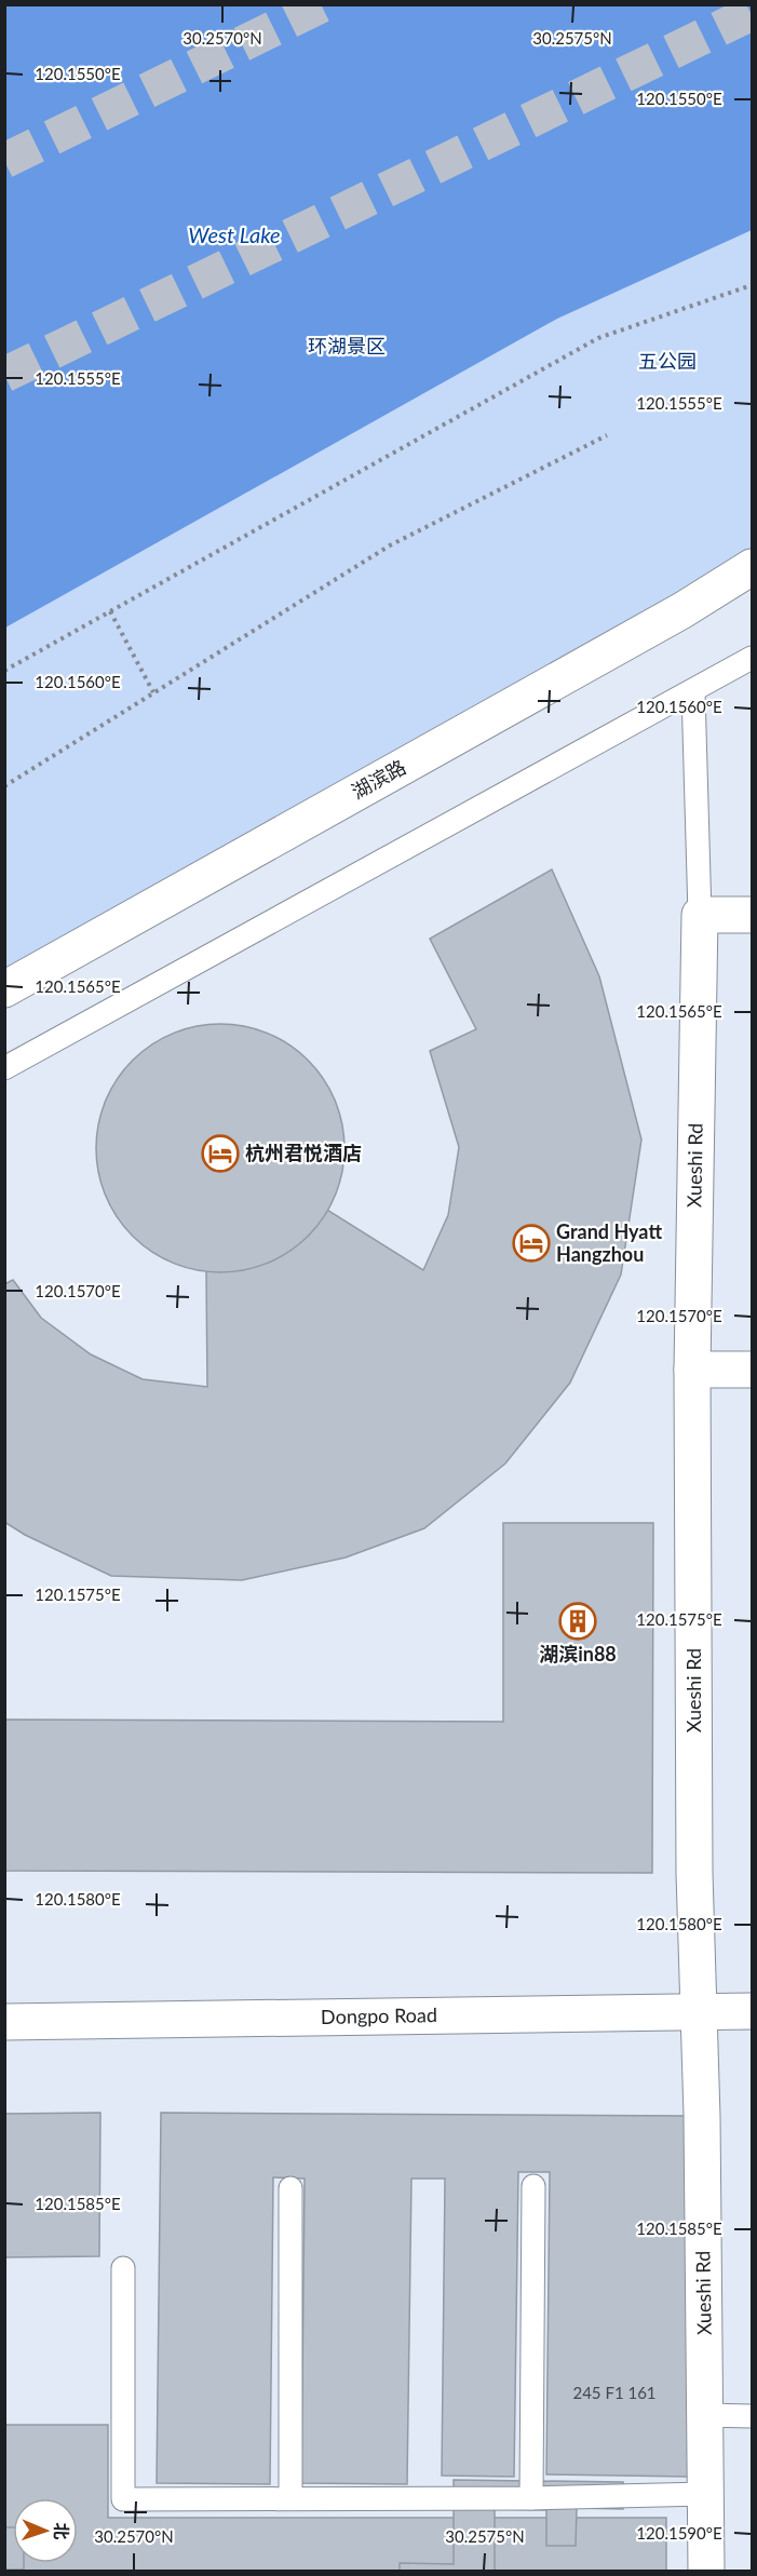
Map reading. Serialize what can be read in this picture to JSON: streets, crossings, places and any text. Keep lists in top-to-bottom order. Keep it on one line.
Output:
{"streets":{"street":["湖滨路","Xueshi Rd","Dongpo Road"]},"crossings":[["Xueshi Rd","Dongpo Road"]],"water":["West Lake"],"parks":["环湖景区","五公园"],"places":{"hotel":["杭州君悦酒店","Grand Hyatt Hangzhou"],"building":["湖滨in88"]},"house_numbers":["245 F1 161"],"north":"right","coordinates":["30.2570°N","30.2575°N","120.1550°E","120.1555°E","120.1560°E","120.1565°E","120.1570°E","120.1575°E","120.1580°E","120.1585°E","120.1590°E"]}
